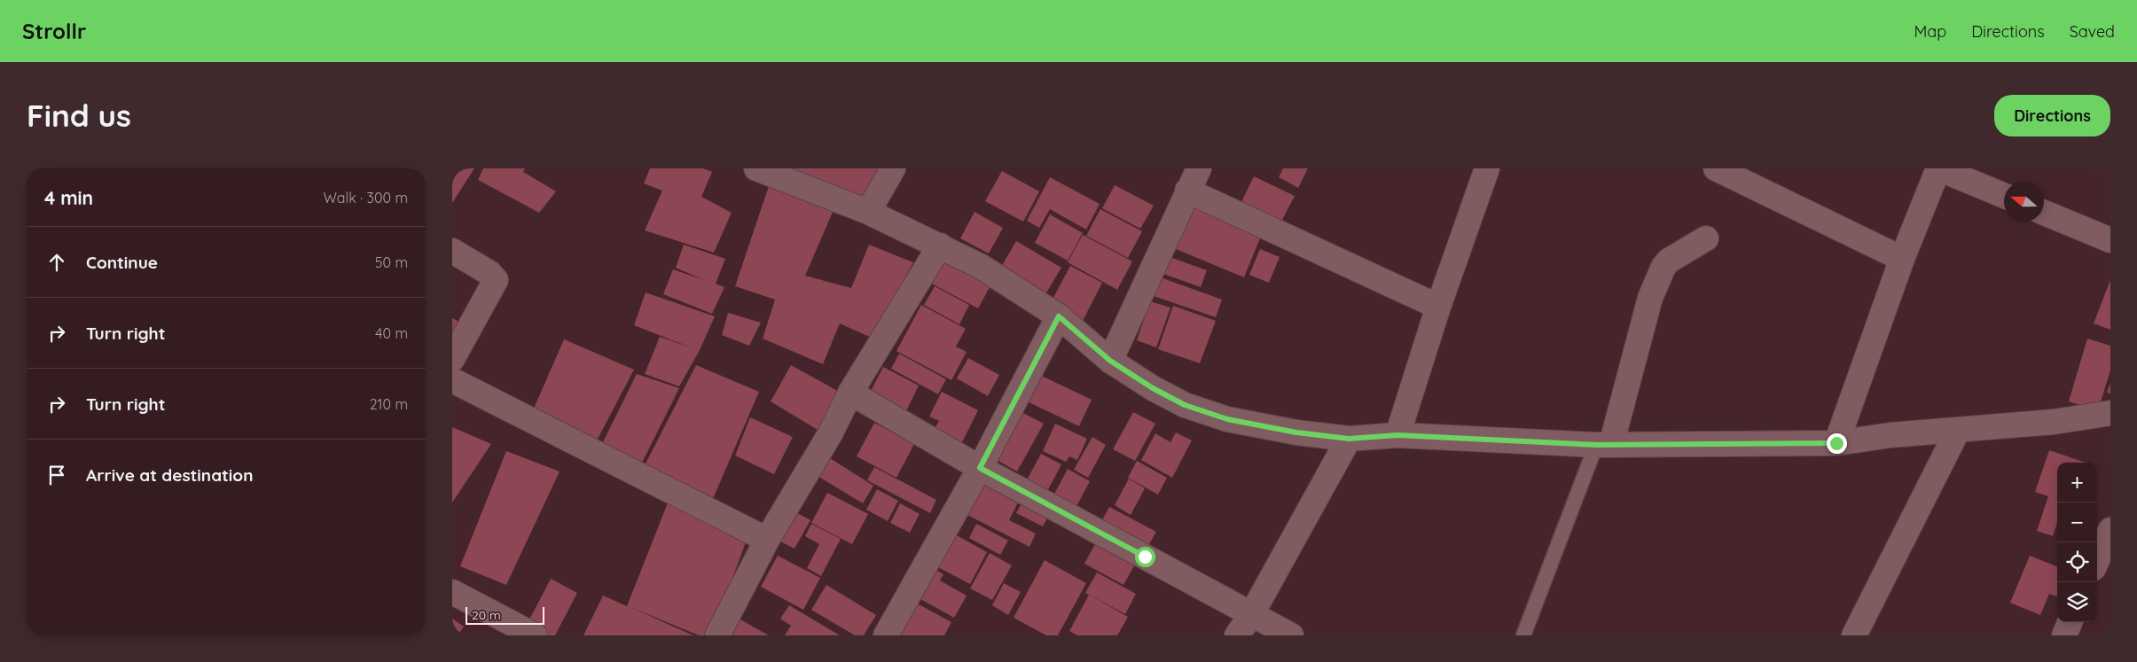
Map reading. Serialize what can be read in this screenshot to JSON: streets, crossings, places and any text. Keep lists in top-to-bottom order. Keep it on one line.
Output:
{"scale_bar":"20 m","north":"left","page":{"header":"Strollr","nav":["Map","Directions","Saved"],"buttons":"Directions","title":"Find us","heading":["4 min","Walk · 300 m"],"list":[["Continue","50 m"],["Turn right","40 m"],["Turn right","210 m"],"Arrive at destination"],"map_buttons":["+","−"],"scale":"20 m"}}
